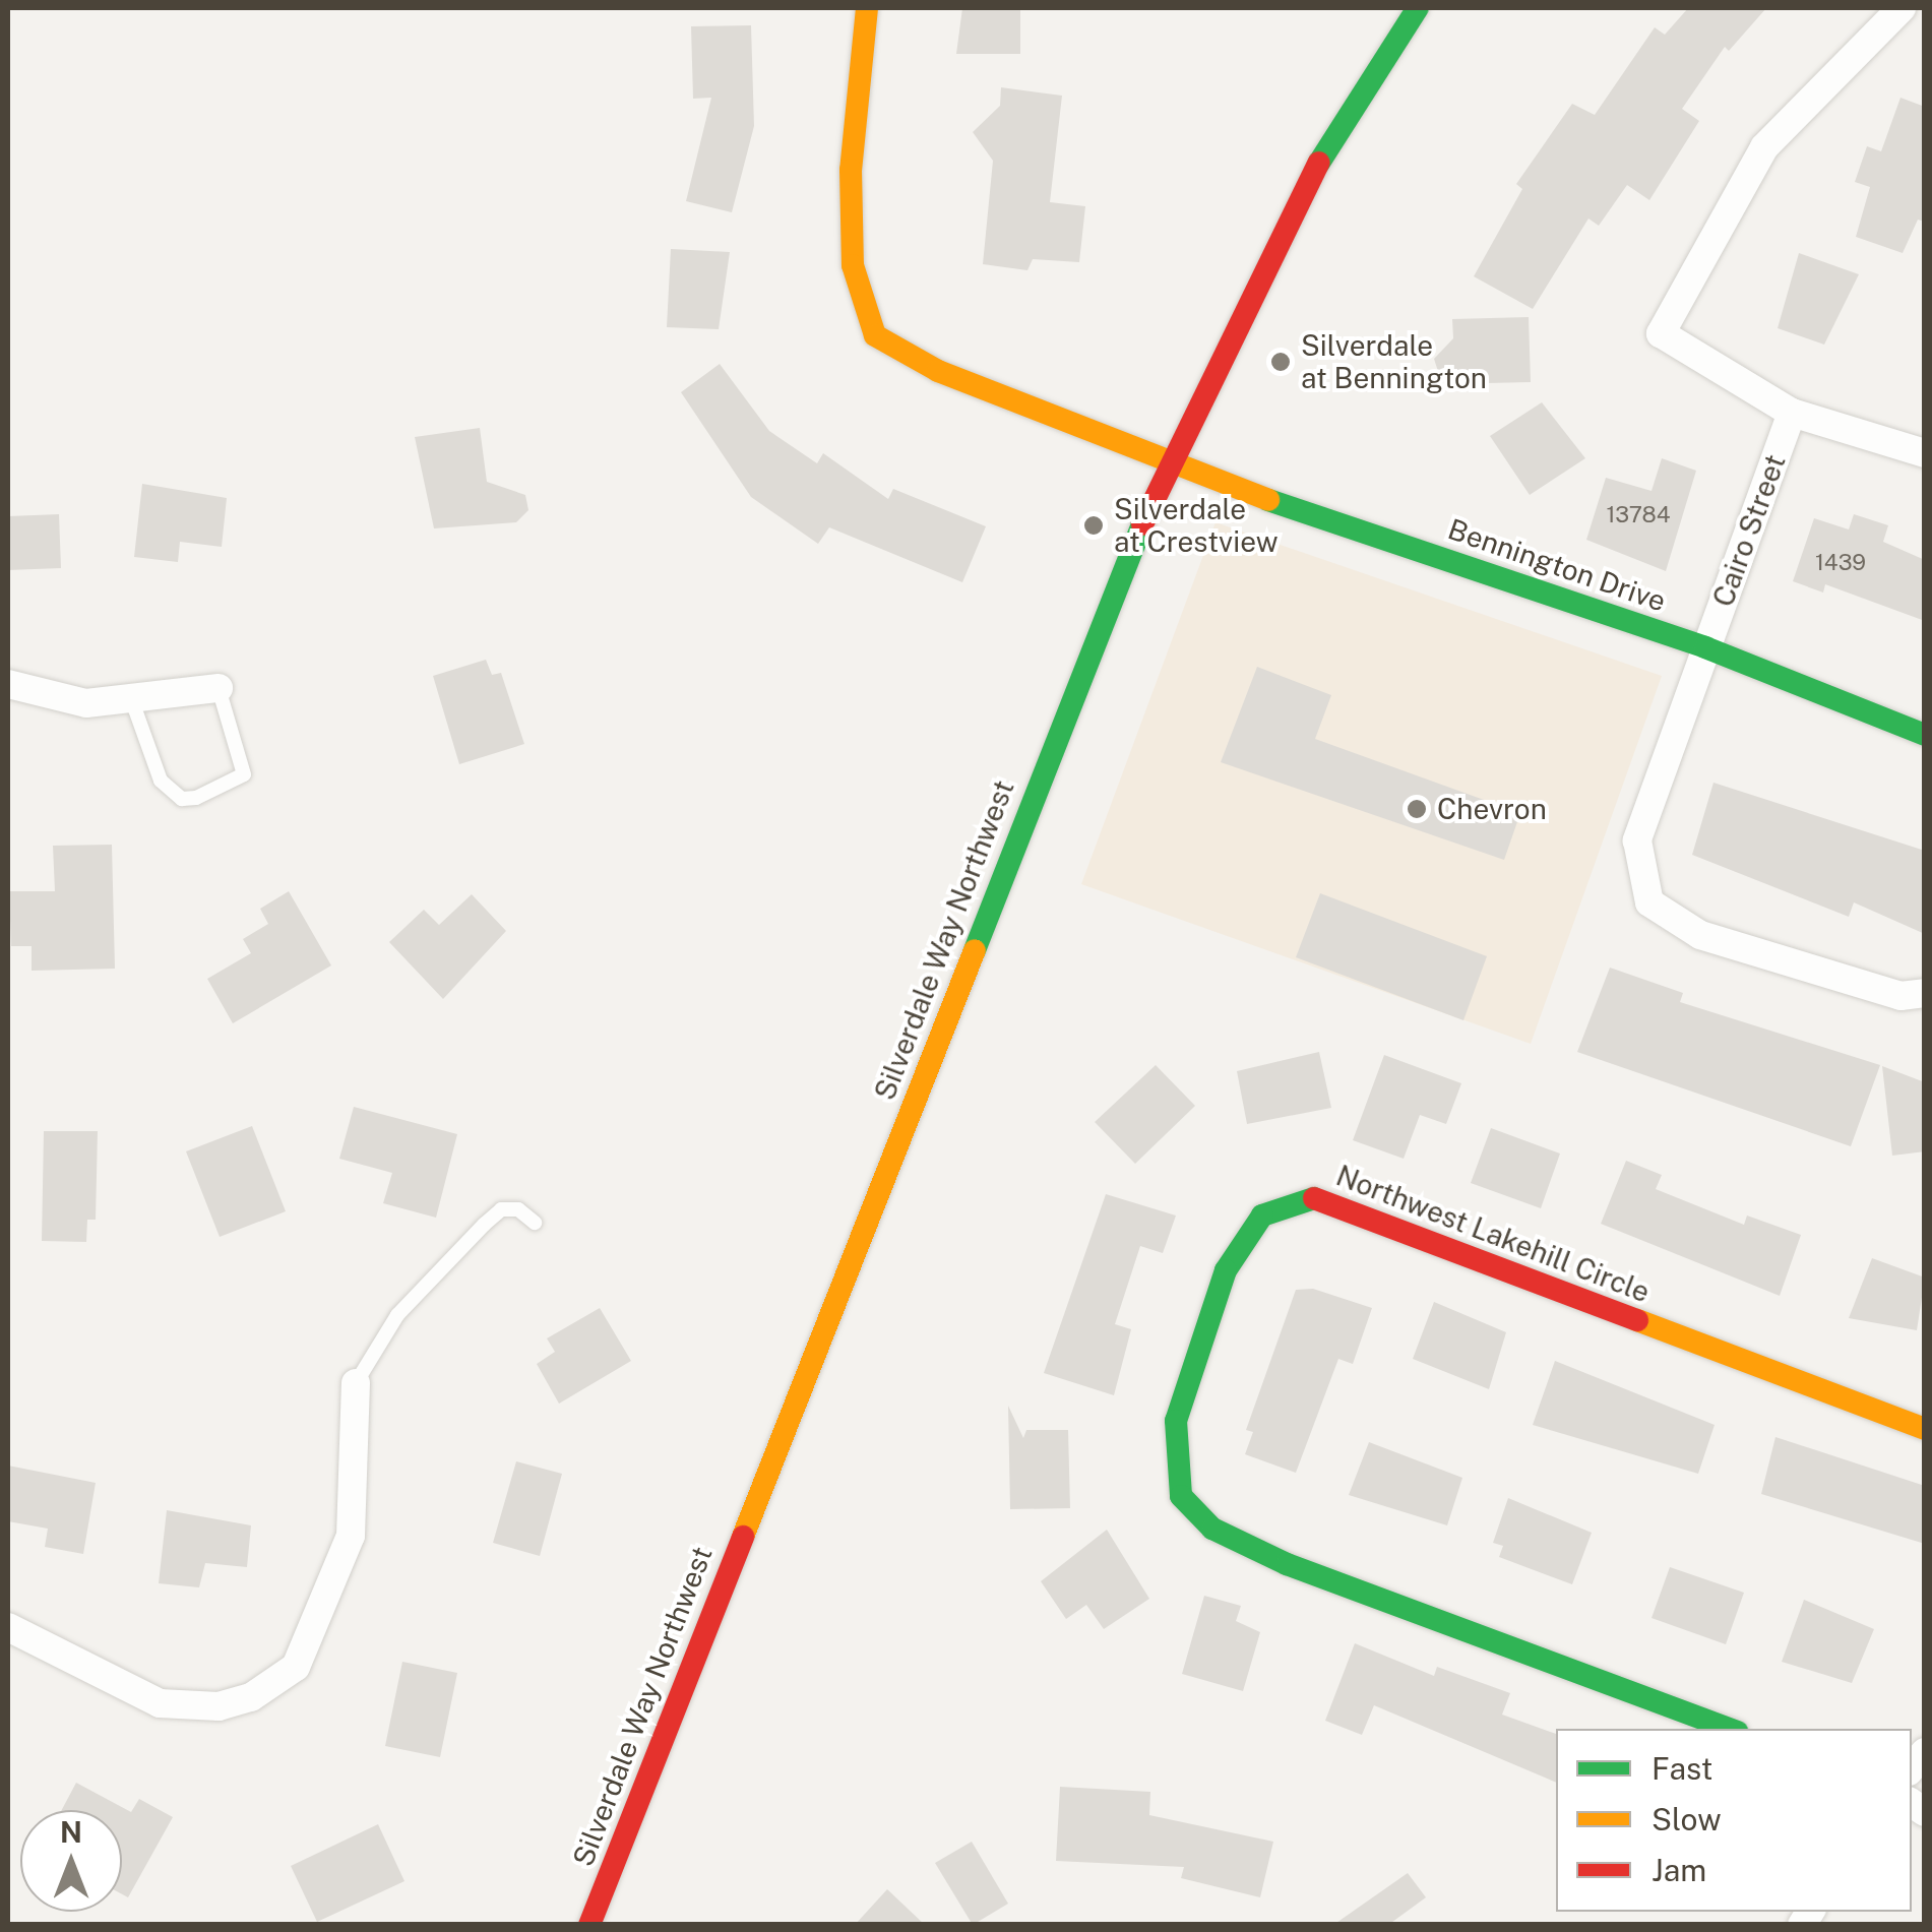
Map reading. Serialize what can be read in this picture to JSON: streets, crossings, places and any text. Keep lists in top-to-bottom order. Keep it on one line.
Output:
{"streets":{"street":["Cairo Street","Bennington Drive","Silverdale Way Northwest","Northwest Lakehill Circle"]},"crossings":[["Cairo Street","Bennington Drive"],["Bennington Drive","Silverdale Way Northwest"]],"places":["Silverdale at Bennington","Silverdale at Crestview","Chevron"],"house_numbers":["13784","1439"],"legend":["Fast","Slow","Jam"],"north":"top"}
